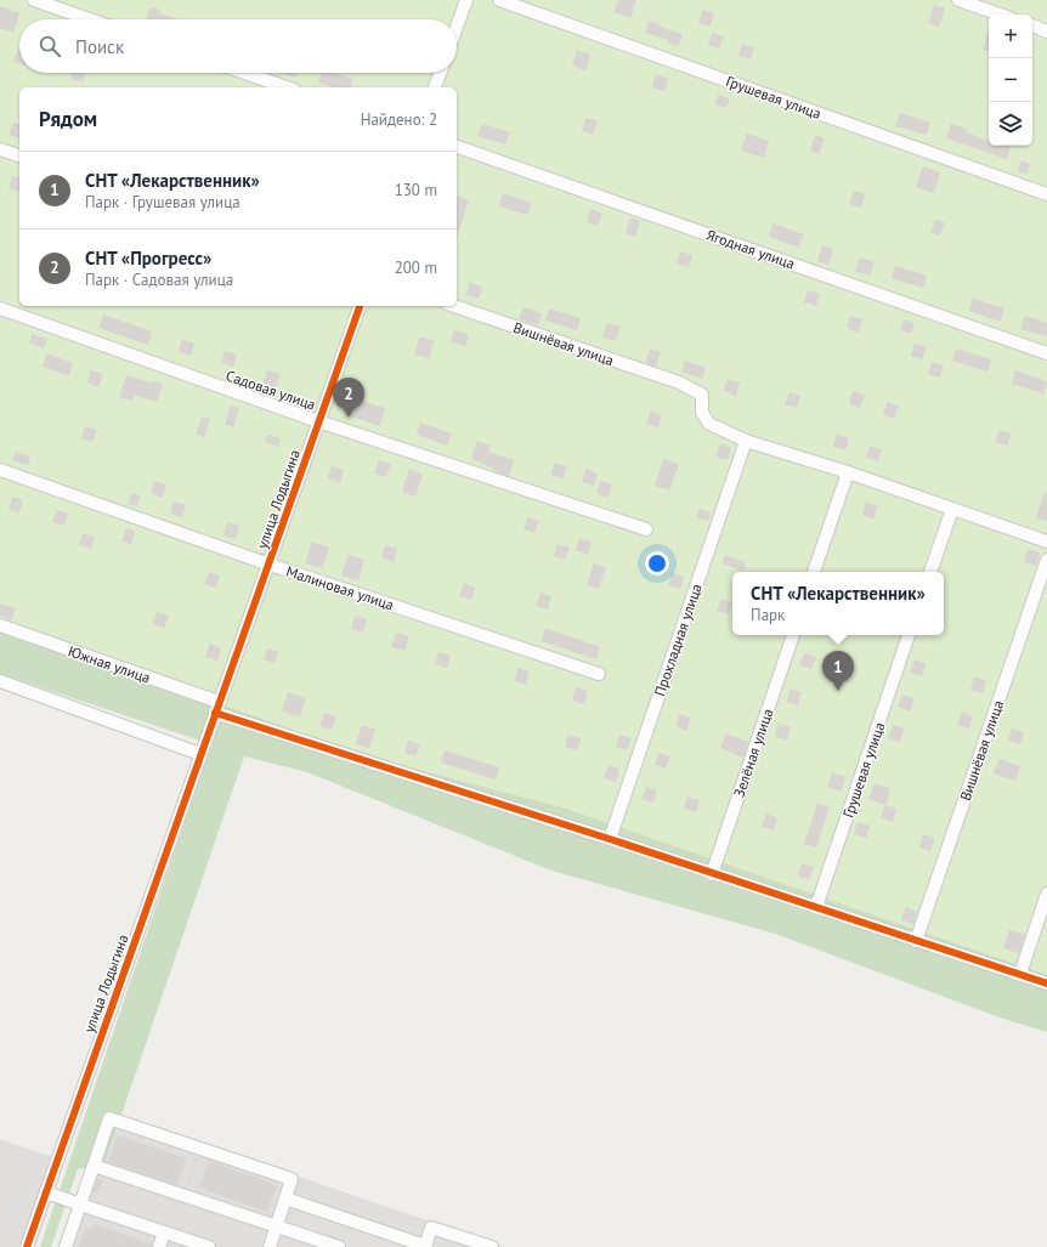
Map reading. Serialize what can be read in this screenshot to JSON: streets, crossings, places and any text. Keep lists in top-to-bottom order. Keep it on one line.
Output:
{"streets":{"street":["Грушевая улица","Ягодная улица","Вишнёвая улица","Садовая улица","улица Лодыгина","Малиновая улица","Прохладная улица","Южная улица","Зелёная улица"]},"crossings":[["Грушевая улица","Южная улица"],["Вишнёвая улица","Прохладная улица"],["Вишнёвая улица","Южная улица"],["Садовая улица","улица Лодыгина"],["улица Лодыгина","Малиновая улица"],["улица Лодыгина","Южная улица"],["Прохладная улица","Южная улица"],["Южная улица","Зелёная улица"]],"page":{"map_buttons":["+","−"],"search":"Поиск","heading":["Рядом","Найдено: 2"],"list":[{"mark":"1","name":"СНТ «Лекарственник»","note":"Парк · Грушевая улица","value":"130 m"},{"mark":"2","name":"СНТ «Прогресс»","note":"Парк · Садовая улица","value":"200 m"}],"pins":["2","1"],"popup":["СНТ «Лекарственник»","Парк"]}}
